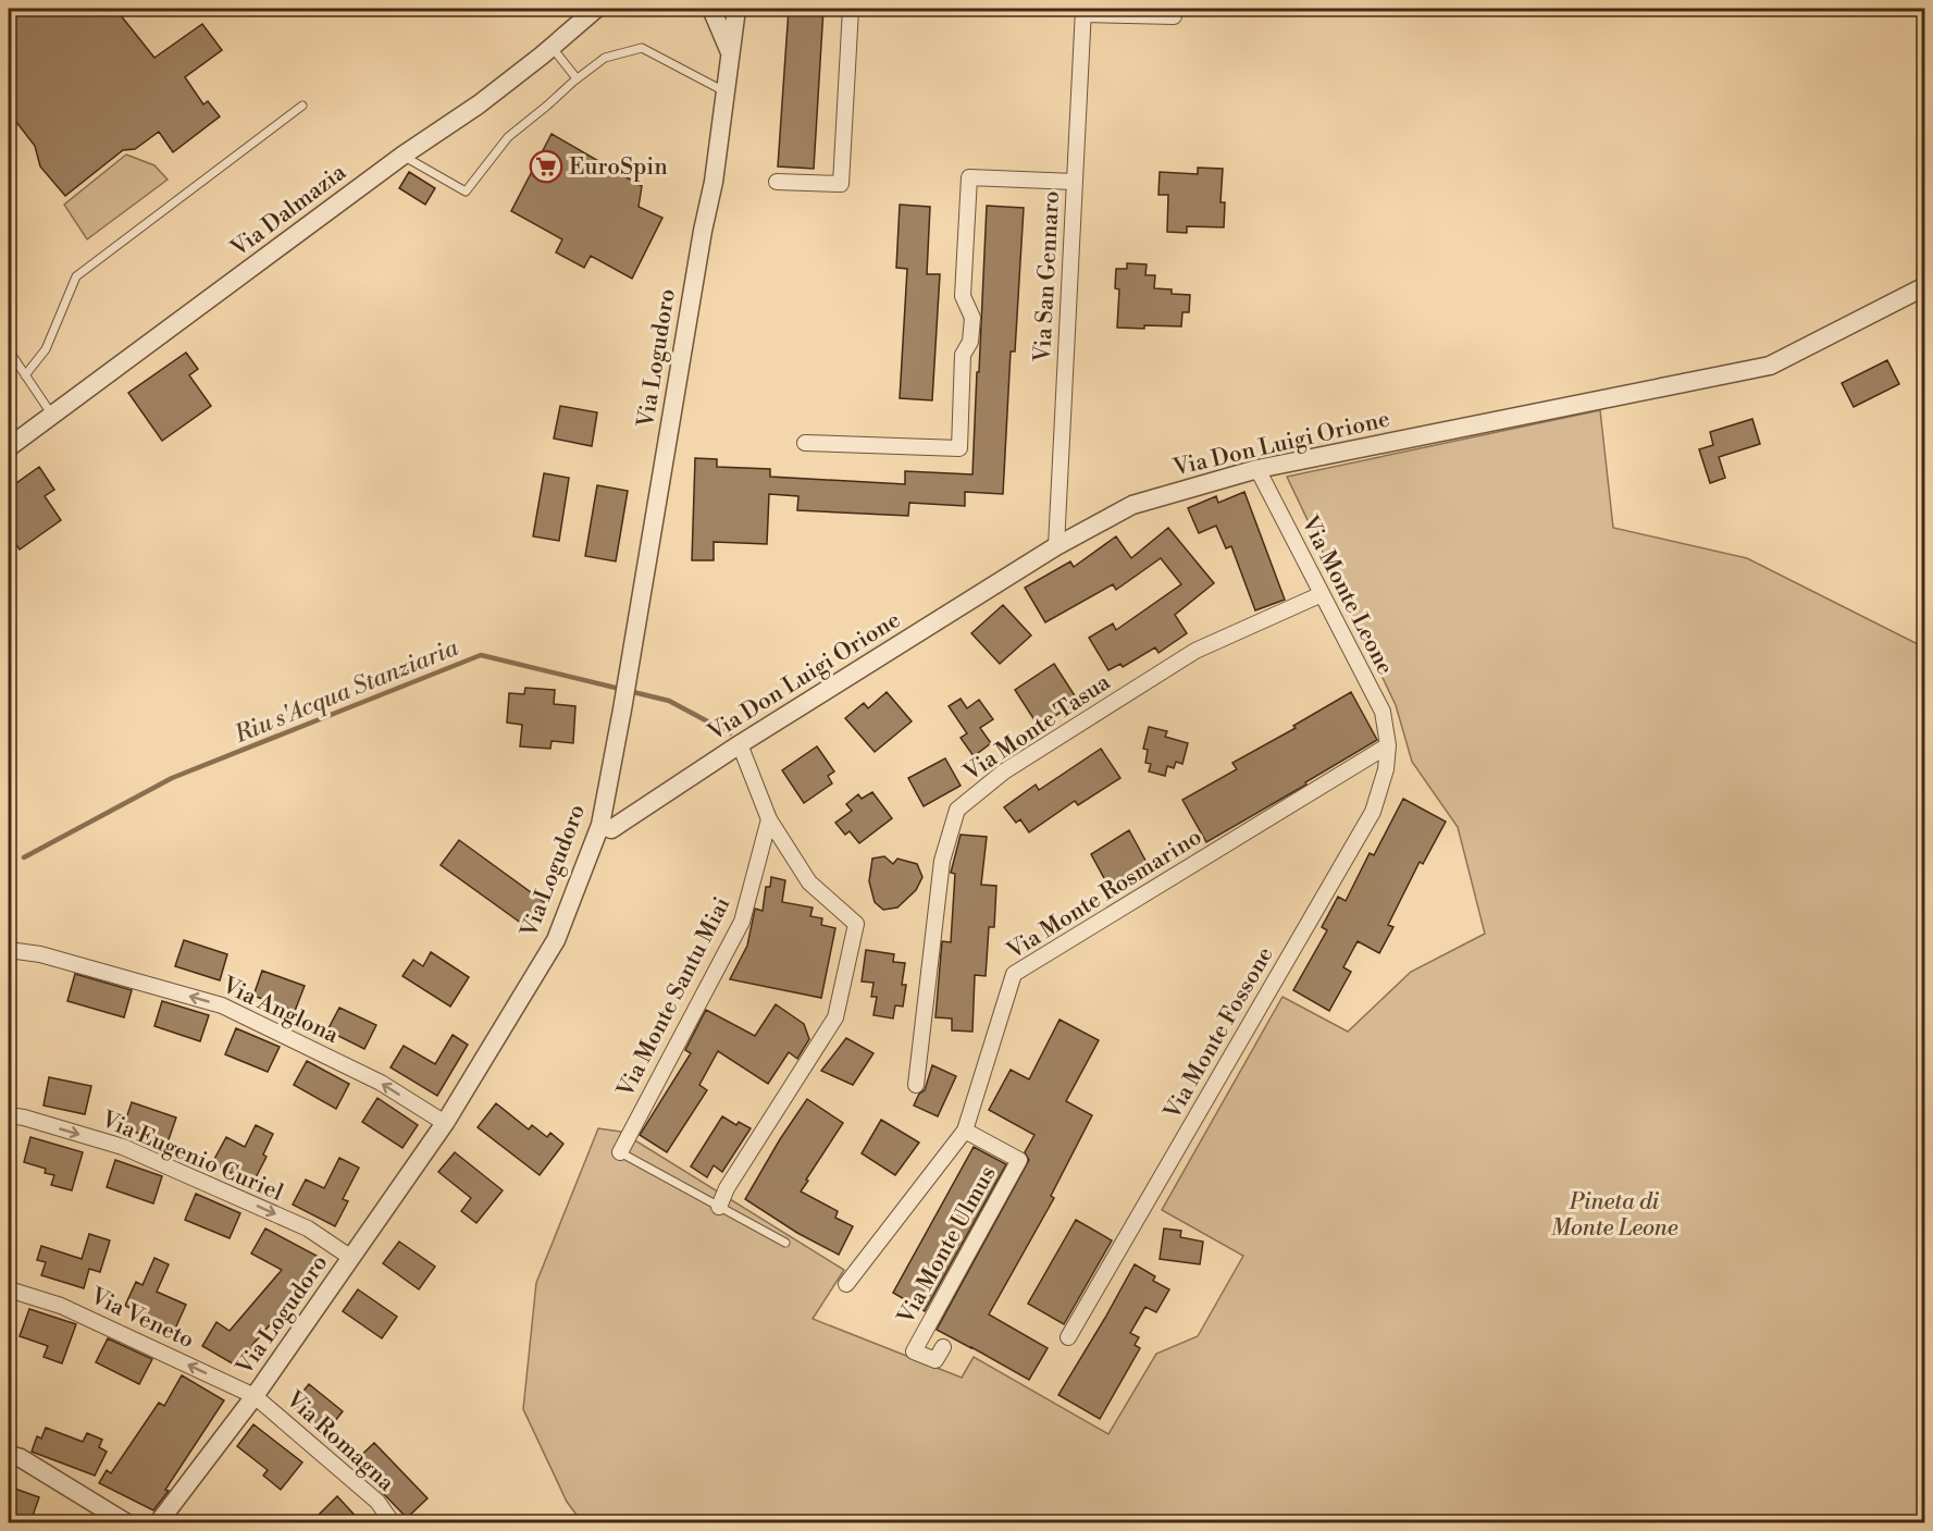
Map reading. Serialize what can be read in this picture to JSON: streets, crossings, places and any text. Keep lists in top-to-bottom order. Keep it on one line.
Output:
{"streets":{"street":["Via Dalmazia","Via San Gennaro","Via Logudoro","Via Don Luigi Orione","Via Monte Leone","Via Monte Tasua","Via Monte Rosmarino","Via Monte Santu Miai","Via Anglona","Via Monte Fossone","Via Eugenio Curiel","Via Monte Ulmus","Via Veneto","Via Romagna"]},"crossings":[["Via San Gennaro","Via Don Luigi Orione"],["Via Logudoro","Via Don Luigi Orione"],["Via Logudoro","Via Anglona"],["Via Logudoro","Via Eugenio Curiel"],["Via Logudoro","Via Veneto"],["Via Logudoro","Via Romagna"],["Via Don Luigi Orione","Via Monte Leone"],["Via Monte Leone","Via Monte Tasua"],["Via Monte Leone","Via Monte Rosmarino"],["Via Monte Leone","Via Monte Fossone"],["Via Monte Rosmarino","Via Monte Fossone"],["Via Monte Rosmarino","Via Monte Ulmus"],["Via Veneto","Via Romagna"]],"one_way":["Via Anglona","Via Eugenio Curiel","Via Veneto"],"water":["Riu s'Acqua Stanziaria"],"parks":["Pineta di Monte Leone"],"places":{"supermarket":["EuroSpin"]}}
